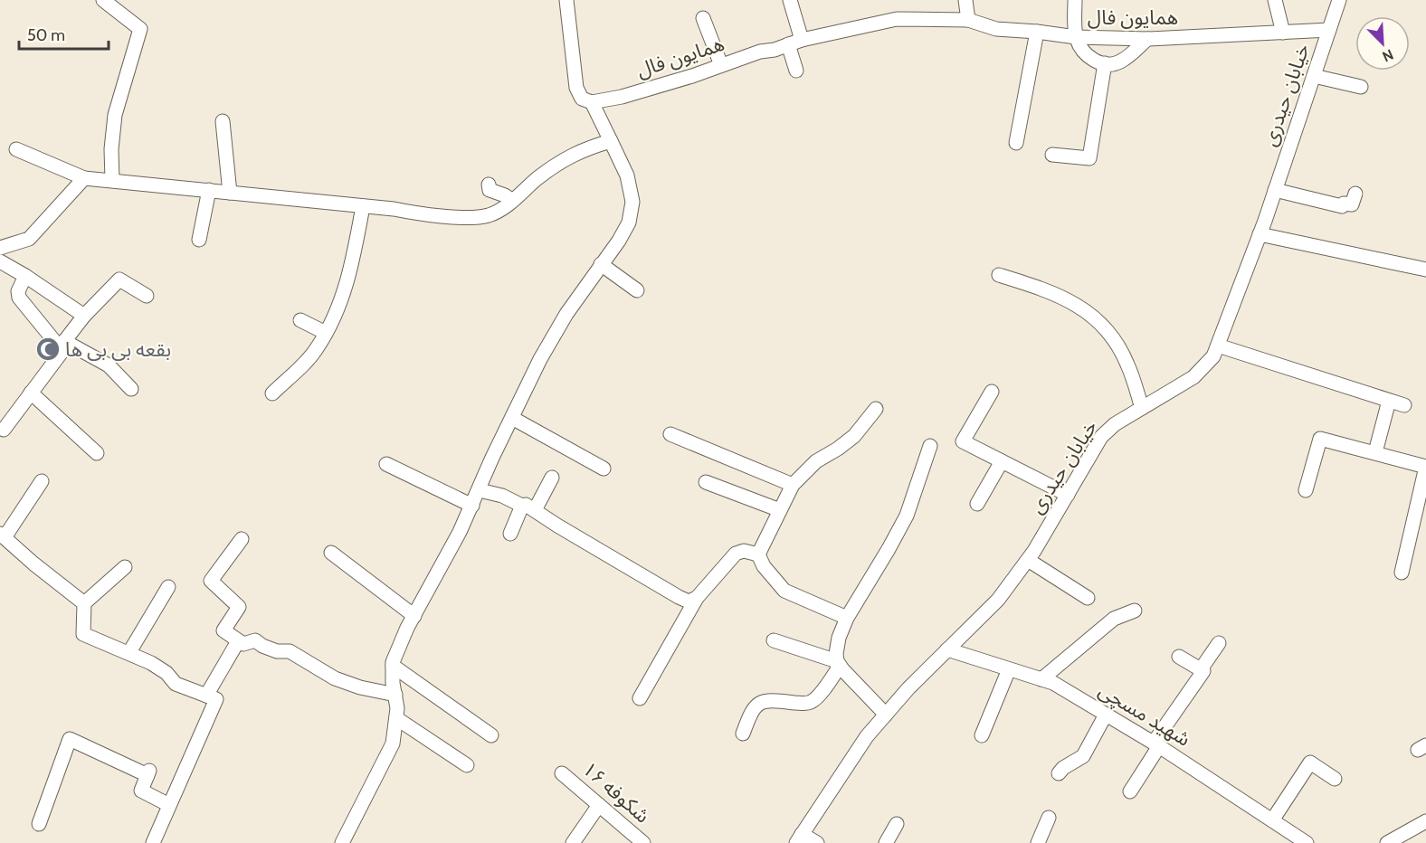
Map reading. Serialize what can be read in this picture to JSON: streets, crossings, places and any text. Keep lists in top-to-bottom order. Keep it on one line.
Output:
{"streets":{"street":["همایون فال","خیابان حیدری","شهید مسچی","شکوفه ۱۶"]},"crossings":[["همایون فال","خیابان حیدری"],["خیابان حیدری","شهید مسچی"]],"places":{"mosque":["بقعه بی بی ها"]},"scale_bar":"50 m","north":"bottom right"}
